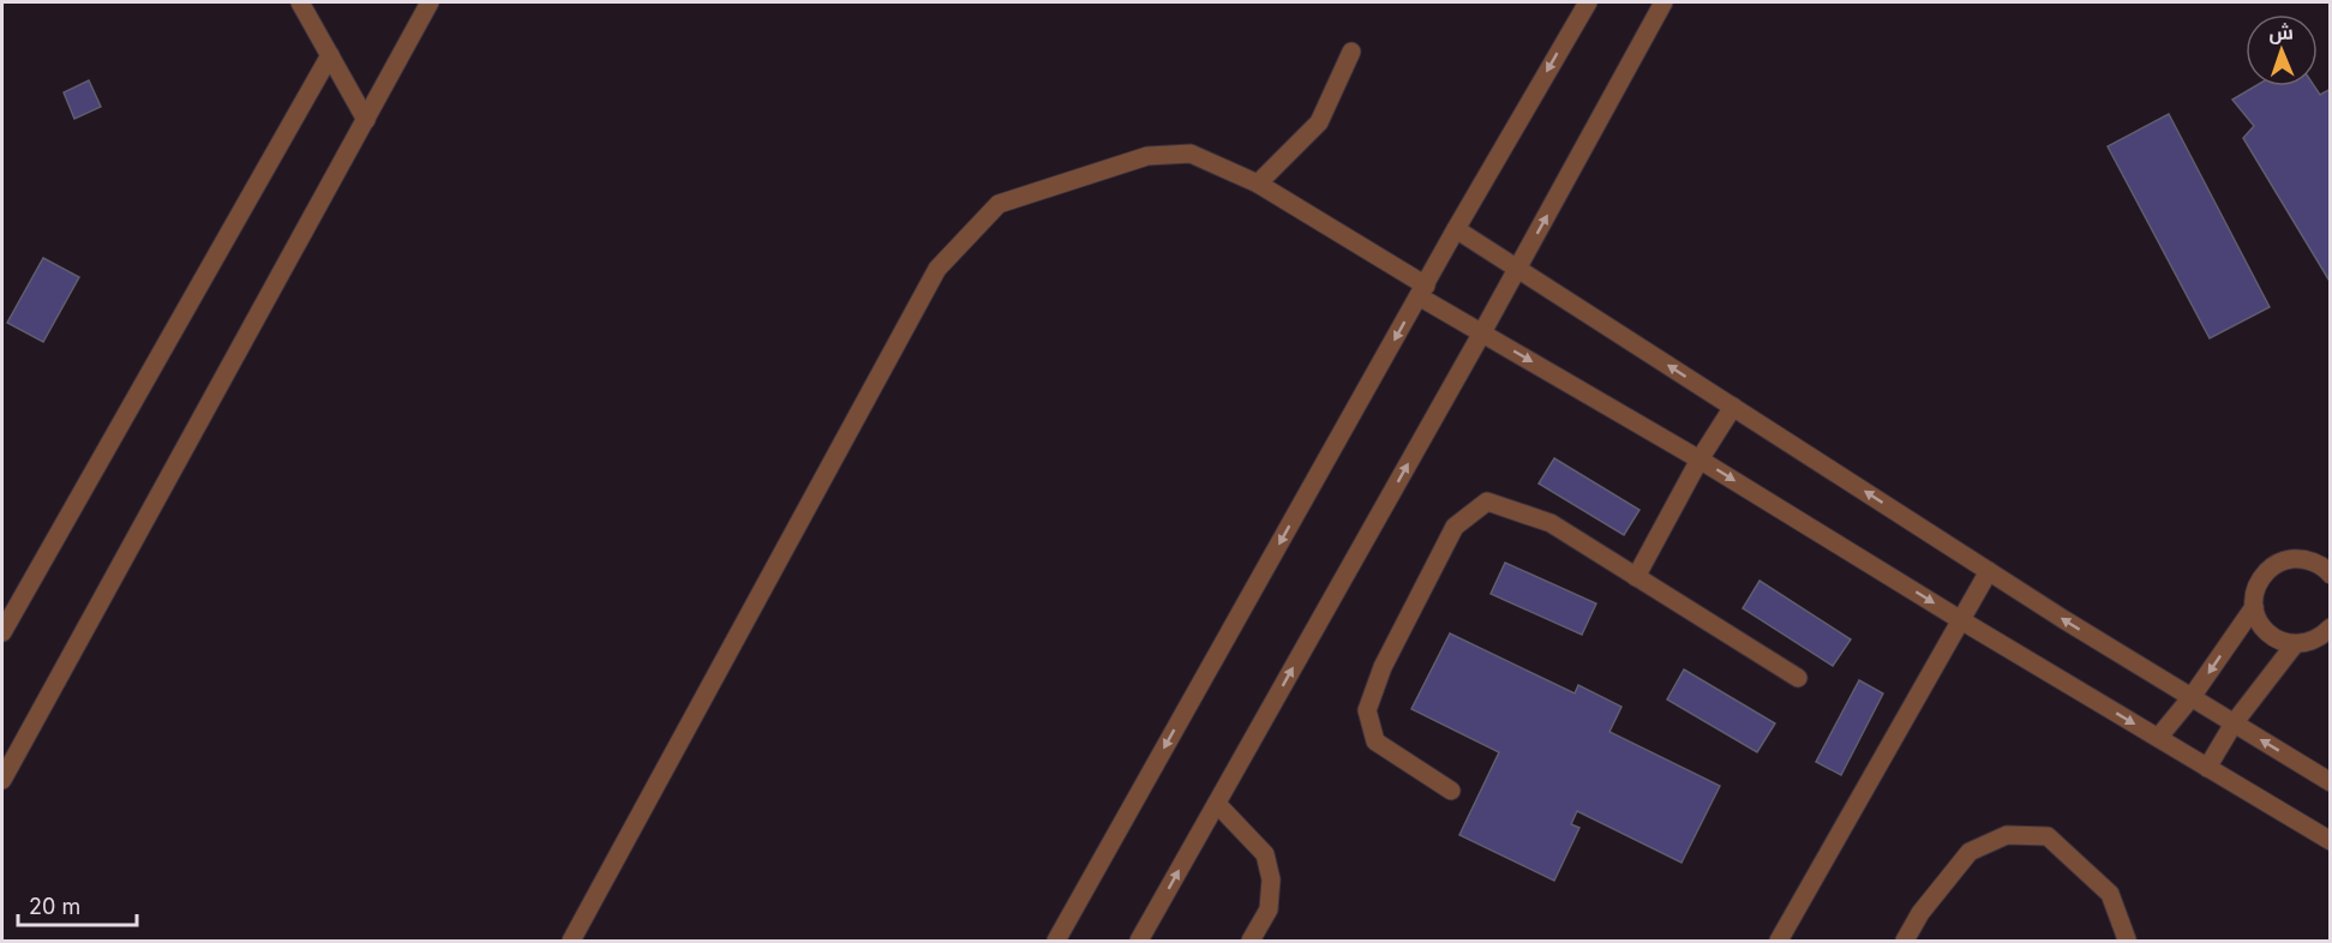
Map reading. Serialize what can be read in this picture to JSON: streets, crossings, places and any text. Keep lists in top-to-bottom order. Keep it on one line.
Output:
{"scale_bar":"20 m","north":"top"}
